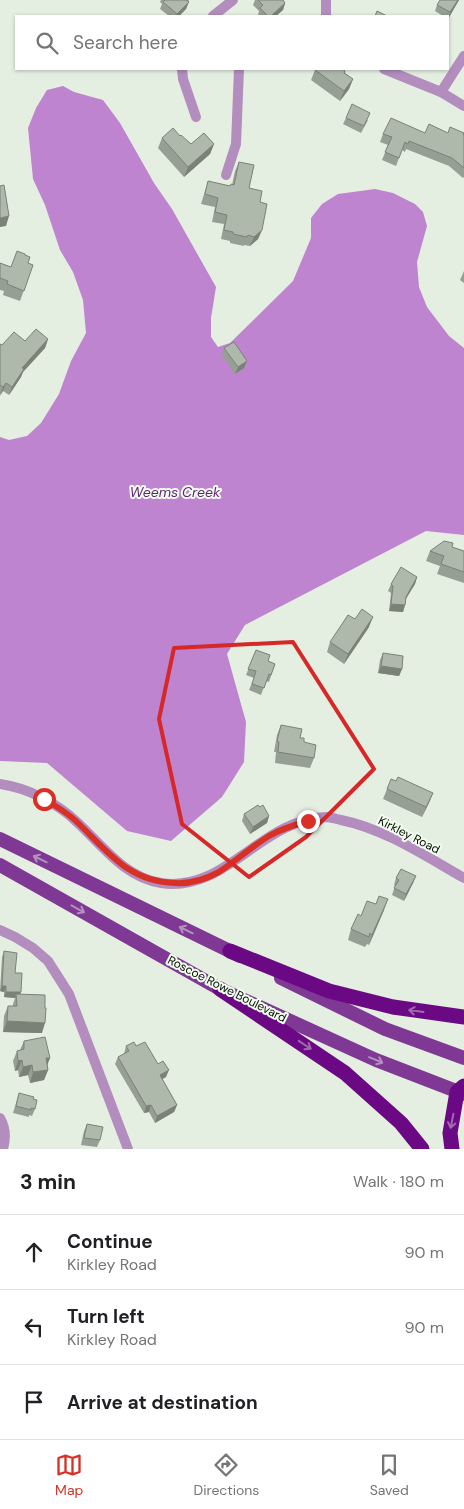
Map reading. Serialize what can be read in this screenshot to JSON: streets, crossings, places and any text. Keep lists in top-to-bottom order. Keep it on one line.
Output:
{"streets":{"main road":["Roscoe Rowe Boulevard"],"street":["Kirkley Road"]},"water":["Weems Creek"],"page":{"search":"Search here","heading":["3 min","Walk · 180 m"],"list":[["Continue","Kirkley Road","90 m"],["Turn left","Kirkley Road","90 m"],"Arrive at destination"],"nav":["Map","Directions","Saved"]}}
